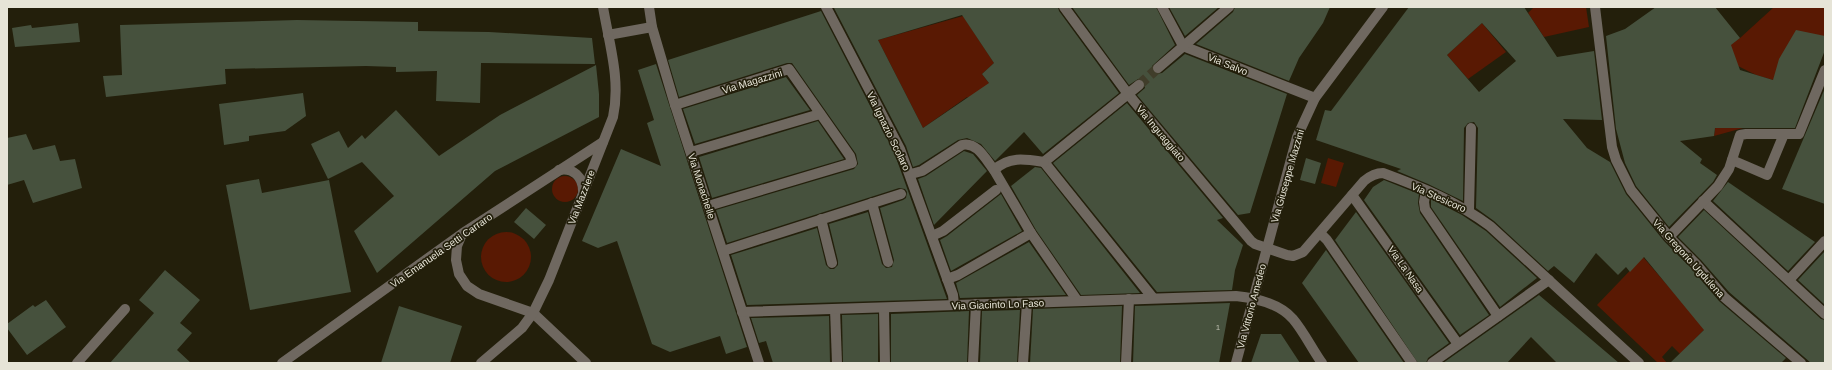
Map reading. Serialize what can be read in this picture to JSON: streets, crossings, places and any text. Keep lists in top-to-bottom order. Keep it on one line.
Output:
{"streets":{"street":["Via Salvo","Via Magazzini","Via Ignazio Scolaro","Via Inguaggiato","Via Giuseppe Mazzini","Via Monachelle","Via Mazziere","Via Stesicoro","Via Emanuela Setti Carraro","Via Gregorio Ugdulena","Via La Nasa","Via Giacinto Lo Faso","Via Vittorio Amedeo"]},"crossings":[["Via Salvo","Via Giuseppe Mazzini"],["Via Magazzini","Via Monachelle"],["Via Ignazio Scolaro","Via Giacinto Lo Faso"],["Via Inguaggiato","Via Giuseppe Mazzini"],["Via Inguaggiato","Via Stesicoro"],["Via Inguaggiato","Via Vittorio Amedeo"],["Via Giuseppe Mazzini","Via Stesicoro"],["Via Giuseppe Mazzini","Via Vittorio Amedeo"],["Via Monachelle","Via Giacinto Lo Faso"],["Via Mazziere","Via Emanuela Setti Carraro"],["Via Stesicoro","Via La Nasa"],["Via Stesicoro","Via Vittorio Amedeo"],["Via Giacinto Lo Faso","Via Vittorio Amedeo"]],"house_numbers":["1"]}
